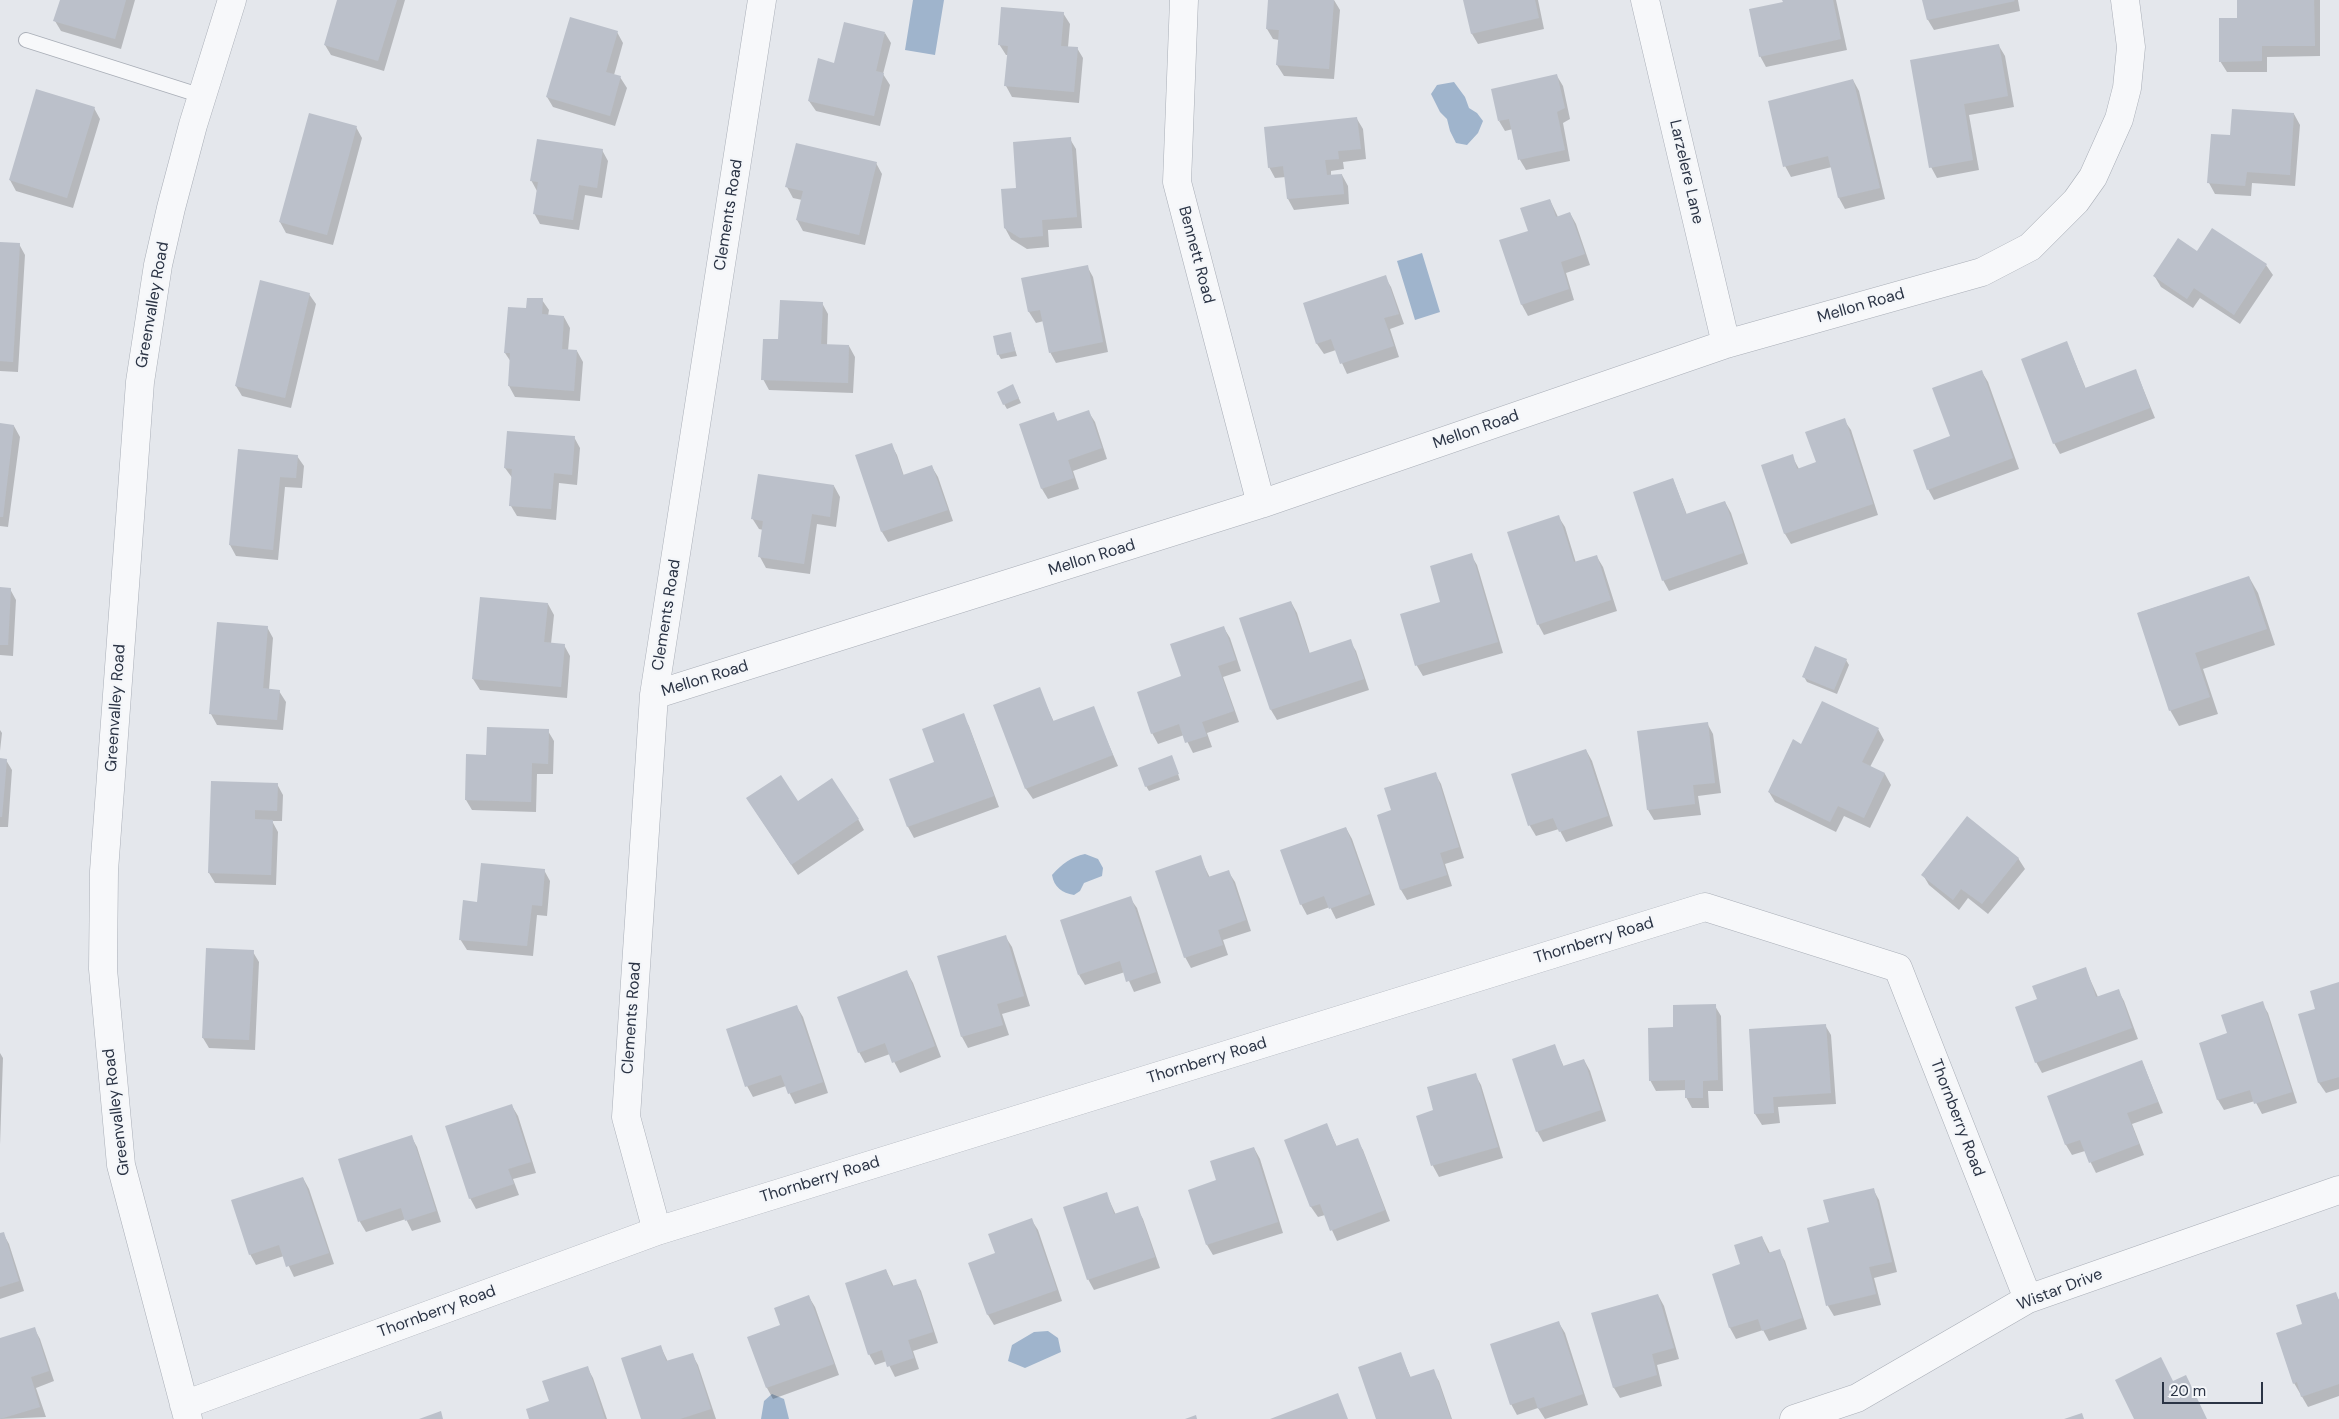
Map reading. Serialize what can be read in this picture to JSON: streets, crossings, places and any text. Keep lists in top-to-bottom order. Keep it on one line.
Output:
{"streets":{"street":["Larzelere Lane","Clements Road","Bennett Road","Greenvalley Road","Mellon Road","Thornberry Road","Wistar Drive"]},"crossings":[["Larzelere Lane","Mellon Road"],["Clements Road","Mellon Road"],["Clements Road","Thornberry Road"],["Bennett Road","Mellon Road"],["Greenvalley Road","Thornberry Road"],["Thornberry Road","Wistar Drive"]],"scale_bar":"20 m"}
